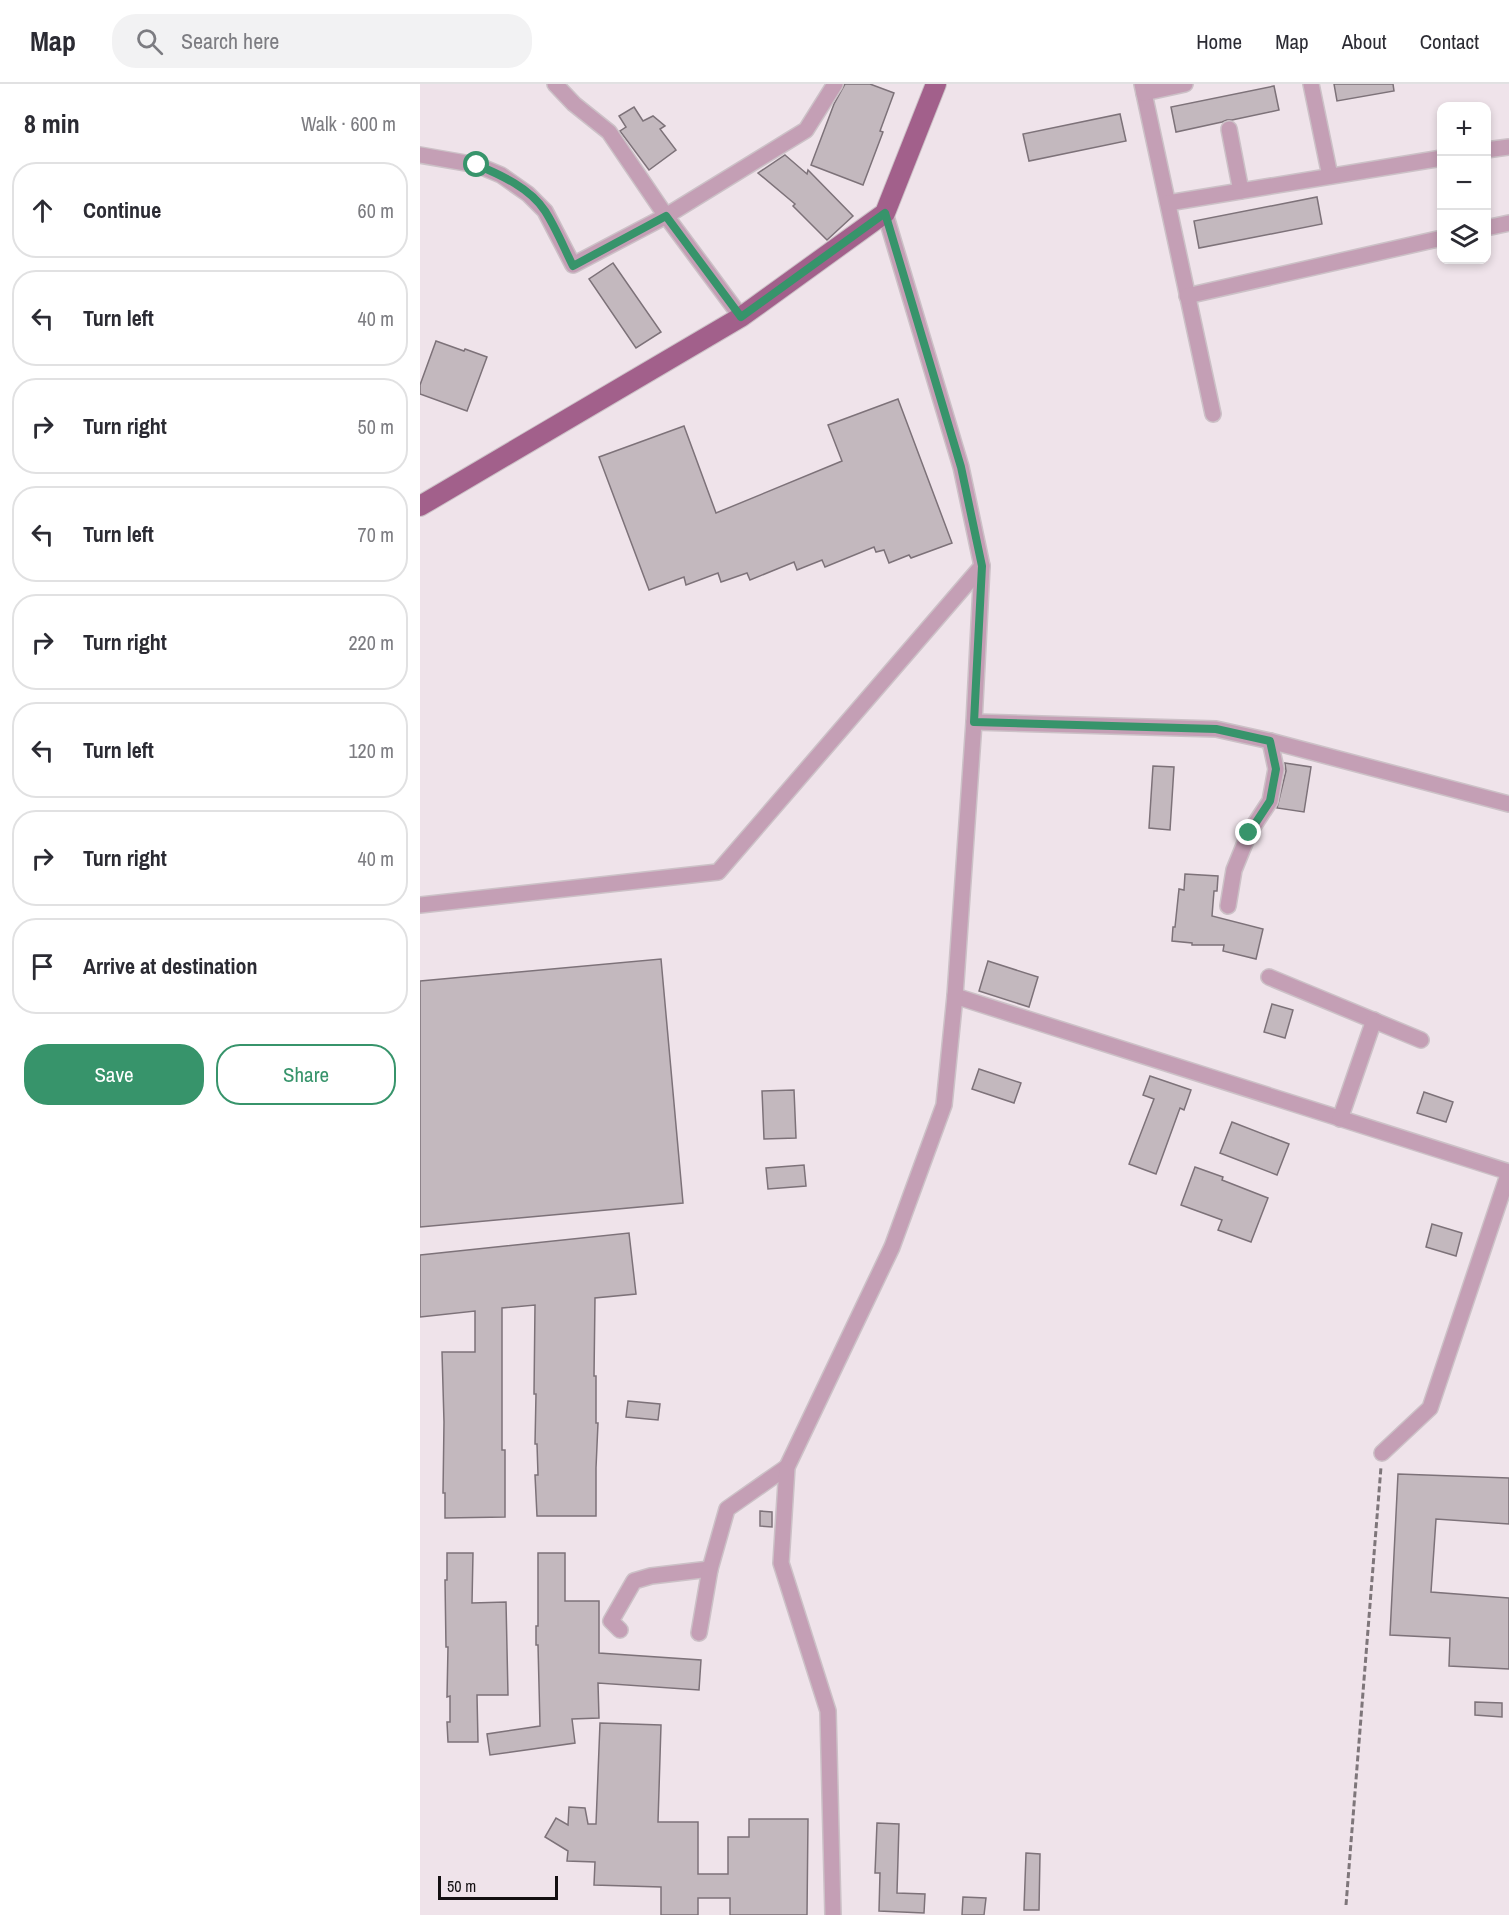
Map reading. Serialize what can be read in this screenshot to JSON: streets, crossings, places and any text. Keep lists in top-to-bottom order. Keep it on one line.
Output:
{"scale_bar":"50 m","page":{"header":"Map","search":"Search here","nav":["Home","Map","About","Contact"],"heading":["8 min","Walk · 600 m"],"map_buttons":["+","−"],"list":[["Continue","60 m"],["Turn left","40 m"],["Turn right","50 m"],["Turn left","70 m"],["Turn right","220 m"],["Turn left","120 m"],["Turn right","40 m"],"Arrive at destination"],"buttons":["Save","Share"],"scale":"50 m"}}
